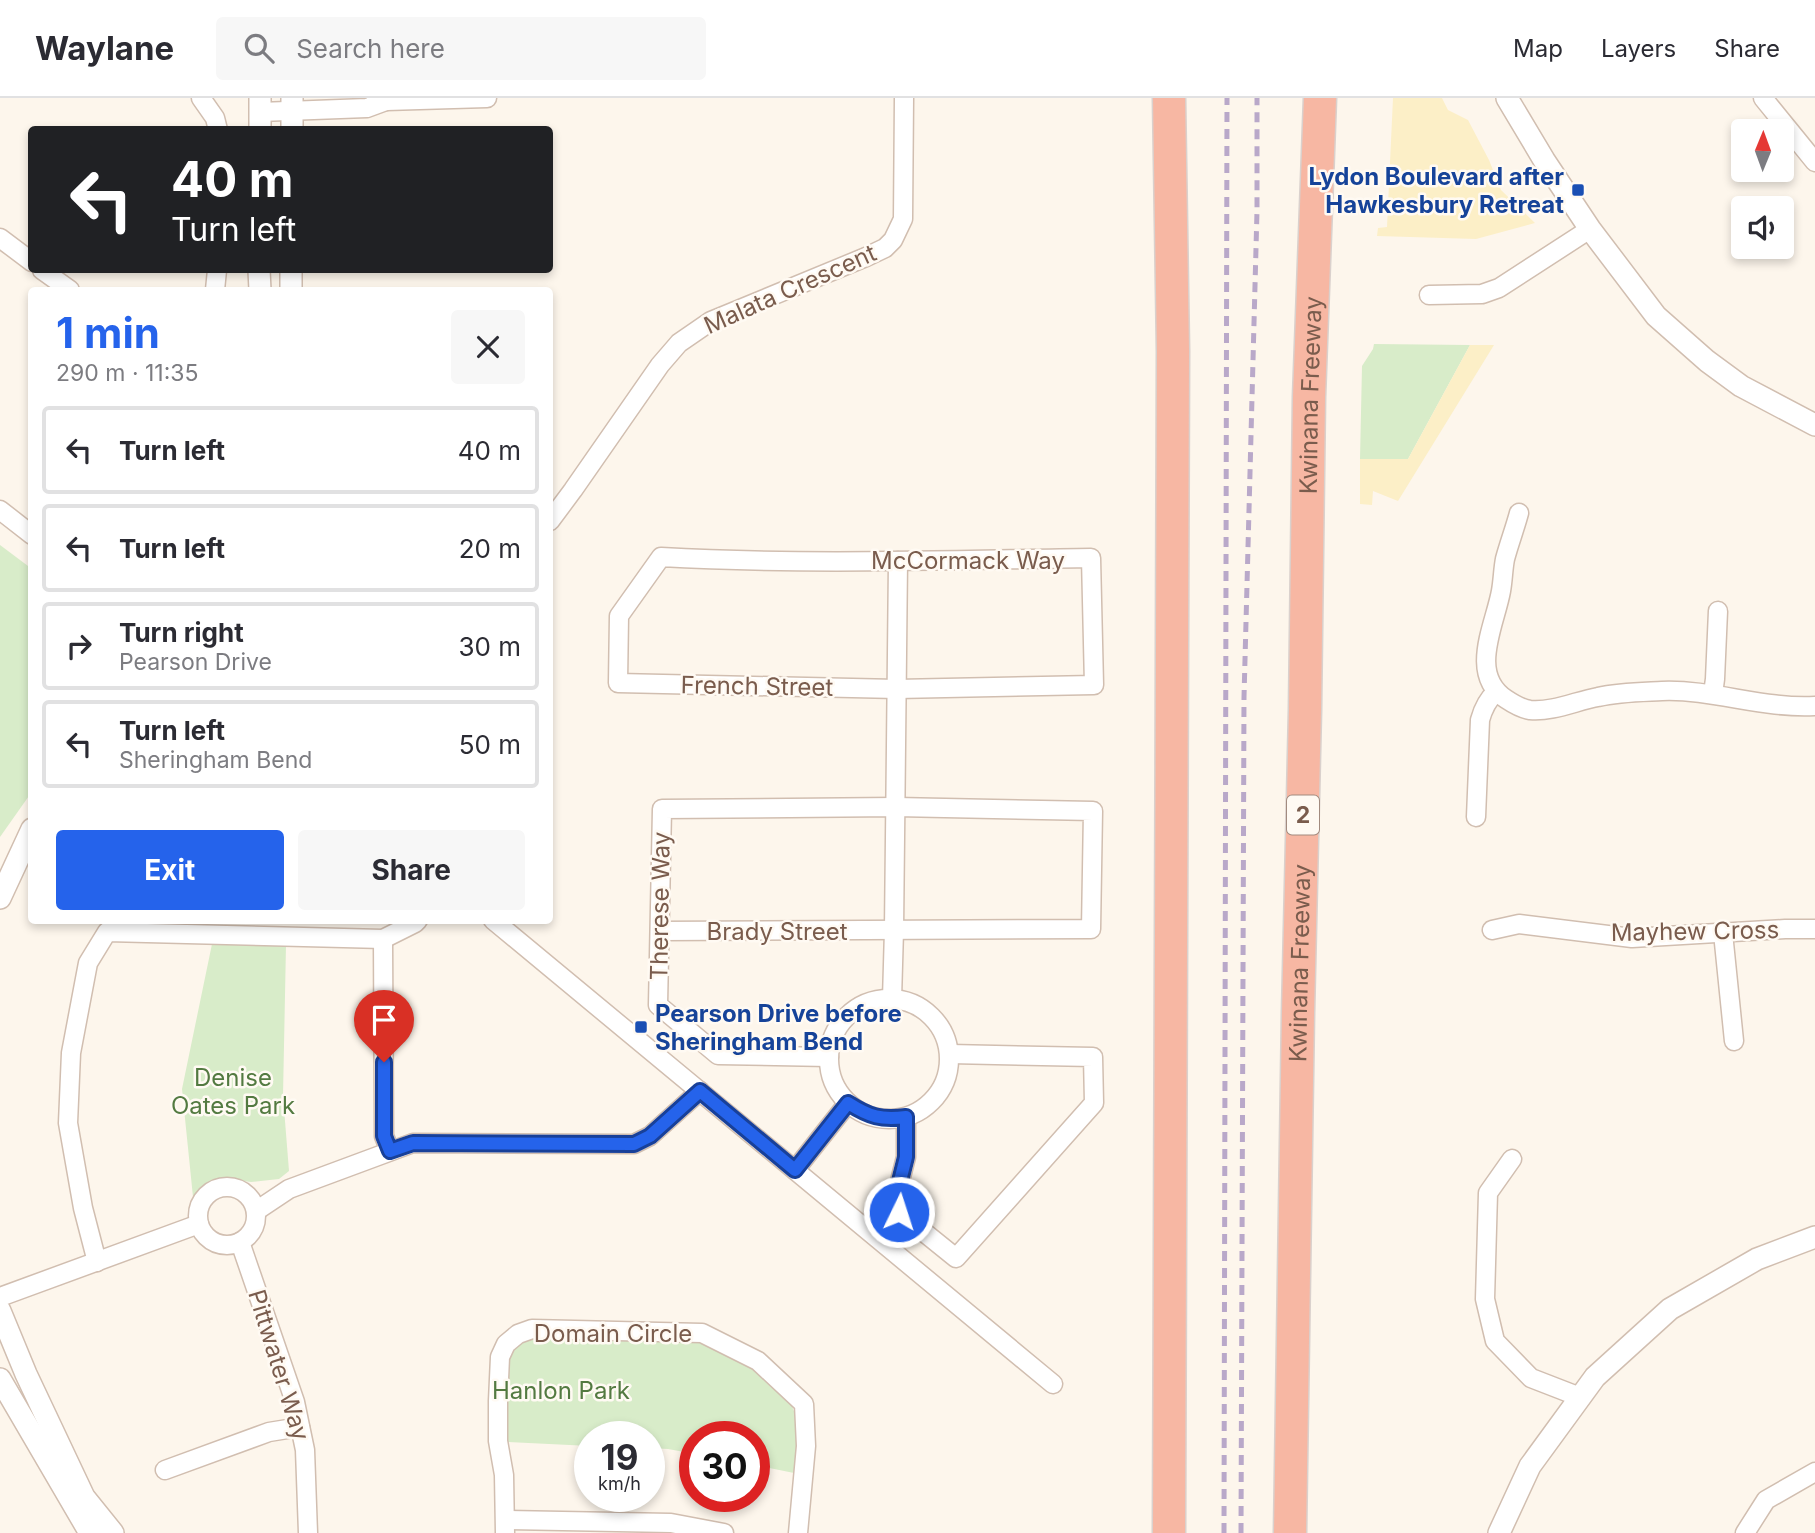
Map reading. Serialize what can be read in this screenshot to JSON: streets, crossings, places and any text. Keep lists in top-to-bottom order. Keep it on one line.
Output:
{"streets":{"highway":["Kwinana Freeway","2"],"street":["Malata Crescent","McCormack Way","French Street","Therese Way","Brady Street","Mayhew Cross","Domain Circle","Pittwater Way"]},"crossings":[["McCormack Way","French Street"],["Therese Way","Brady Street"]],"parks":["Denise Oates Park","Hanlon Park"],"places":{"transit":["Lydon Boulevard after Hawkesbury Retreat","Pearson Drive before Sheringham Bend"]},"north":"top","page":{"header":"Waylane","search":"Search here","nav":["Map","Layers","Share"],"turn":["40 m","Turn left"],"heading":["1 min","290 m · 11:35"],"list":[{"name":"Turn left","value":"40 m"},{"name":"Turn left","value":"20 m"},{"name":"Turn right","note":"Pearson Drive","value":"30 m"},{"name":"Turn left","note":"Sheringham Bend","value":"50 m"}],"buttons":["Exit","Share"],"speed":"19 km/h","limit":"30"}}
